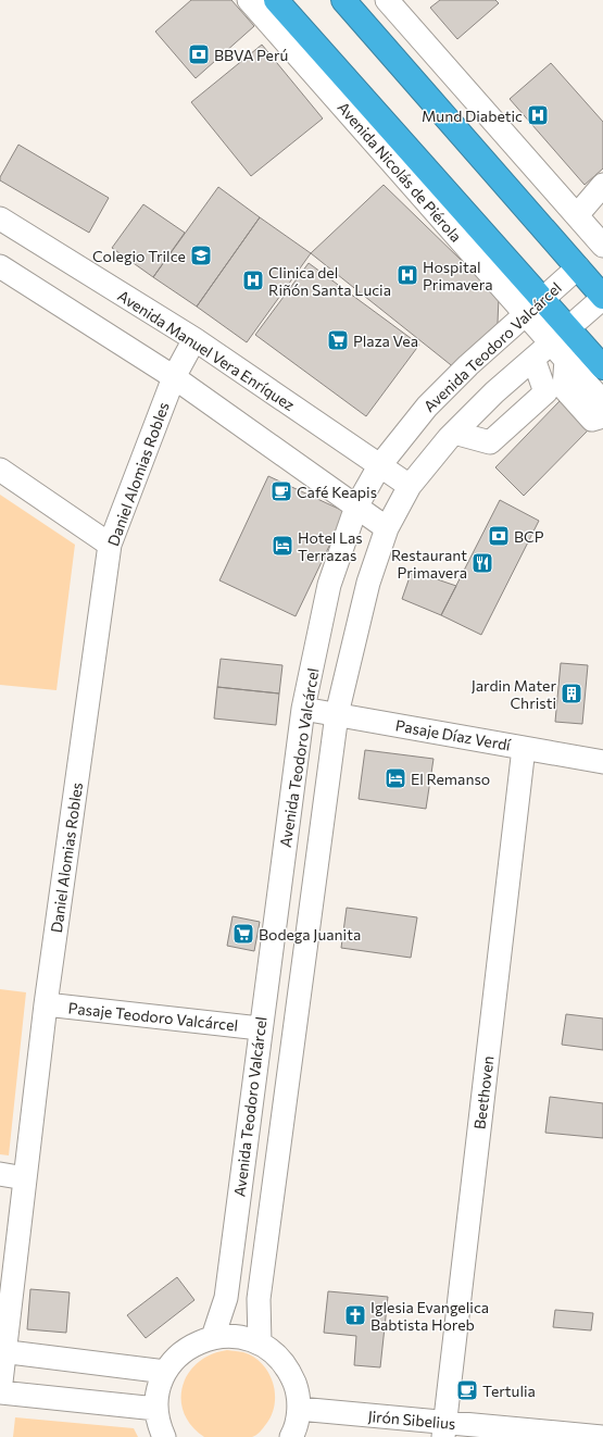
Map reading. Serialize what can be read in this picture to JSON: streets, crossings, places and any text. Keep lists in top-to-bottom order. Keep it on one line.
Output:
{"streets":{"highway":["Avenida Nicolás de Piérola"],"street":["Avenida Teodoro Valcárcel","Avenida Manuel Vera Enríquez","Daniel Alomias Robles","Pasaje Díaz Verdí","Pasaje Teodoro Valcárcel","Beethoven","Jirón Sibelius"]},"crossings":[["Avenida Nicolás de Piérola","Avenida Teodoro Valcárcel"],["Avenida Teodoro Valcárcel","Avenida Manuel Vera Enríquez"],["Avenida Teodoro Valcárcel","Pasaje Díaz Verdí"],["Avenida Teodoro Valcárcel","Pasaje Teodoro Valcárcel"],["Avenida Manuel Vera Enríquez","Daniel Alomias Robles"],["Daniel Alomias Robles","Pasaje Teodoro Valcárcel"],["Pasaje Díaz Verdí","Beethoven"],["Beethoven","Jirón Sibelius"]],"places":{"bank":["BBVA Perú","BCP"],"hospital":["Mund Diabetic","Hospital Primavera","Clinica del Riñón Santa Lucia"],"school or university":["Colegio Trilce"],"supermarket":["Plaza Vea","Bodega Juanita"],"cafe":["Café Keapis","Tertulia"],"hotel":["Hotel Las Terrazas","El Remanso"],"restaurant":["Restaurant Primavera"],"building":["Jardin Mater Christi"],"church":["Iglesia Evangelica Babtista Horeb"]}}
